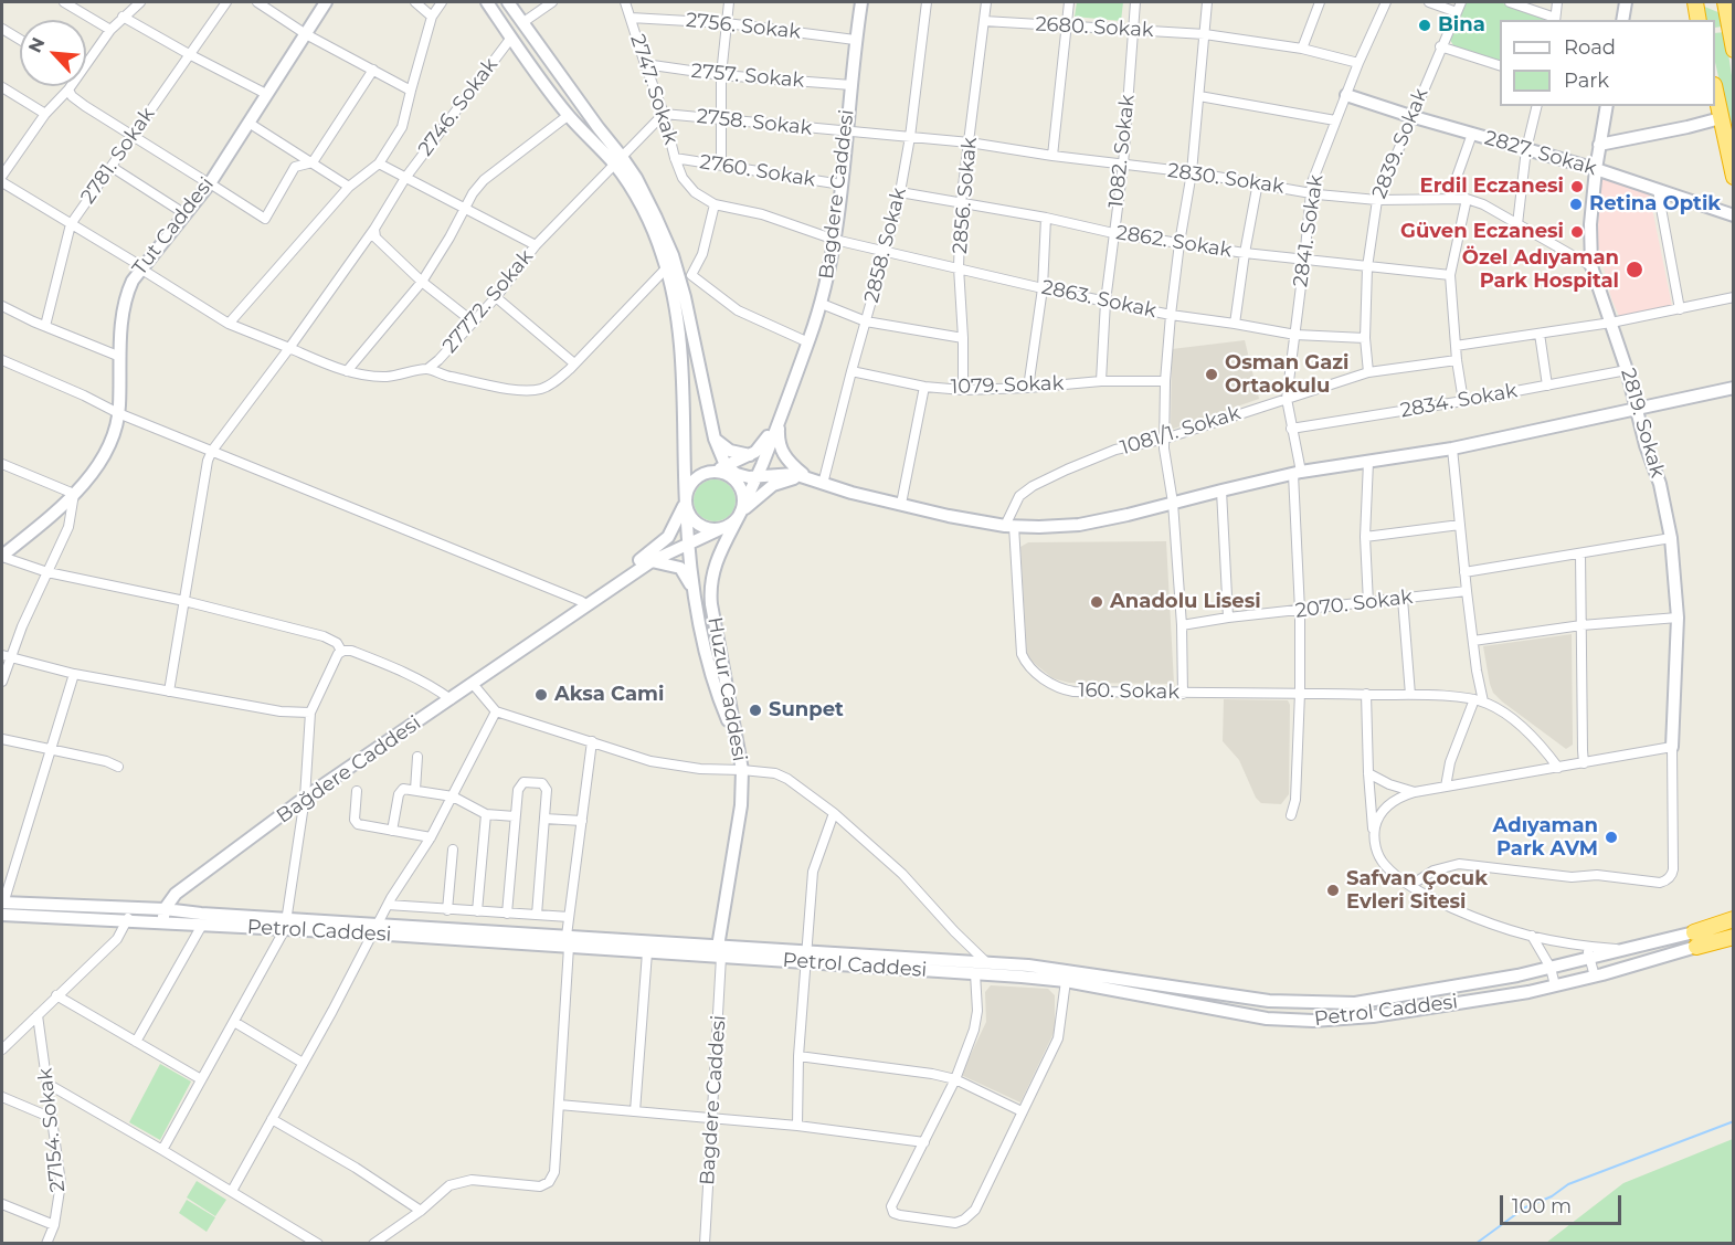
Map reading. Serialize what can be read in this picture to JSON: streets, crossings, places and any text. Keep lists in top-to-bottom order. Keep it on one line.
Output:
{"streets":{"main road":["2827. Sokak","Bagdere Caddesi","Tut Caddesi","2819. Sokak","Huzur Caddesi","Bağdere Caddesi","Petrol Caddesi"],"street":["2756. Sokak","2680. Sokak","2757. Sokak","2747. Sokak","2746. Sokak","2758. Sokak","2839. Sokak","1082. Sokak","2781. Sokak","2760. Sokak","2830. Sokak","2856. Sokak","2841. Sokak","2862. Sokak","2858. Sokak","2863. Sokak","27772. Sokak","1079. Sokak","2834. Sokak","1081/1. Sokak","2070. Sokak","160. Sokak","27154. Sokak"]},"crossings":[["2756. Sokak","2747. Sokak"],["2756. Sokak","Bagdere Caddesi"],["2680. Sokak","1082. Sokak"],["2680. Sokak","2856. Sokak"],["2680. Sokak","2841. Sokak"],["2757. Sokak","2747. Sokak"],["2757. Sokak","Bagdere Caddesi"],["2747. Sokak","2758. Sokak"],["2747. Sokak","2760. Sokak"],["2746. Sokak","27772. Sokak"],["2758. Sokak","2830. Sokak"],["2758. Sokak","Bagdere Caddesi"],["2839. Sokak","2827. Sokak"],["2839. Sokak","2830. Sokak"],["2839. Sokak","2862. Sokak"],["2839. Sokak","2863. Sokak"],["2839. Sokak","1081/1. Sokak"],["1082. Sokak","2830. Sokak"],["1082. Sokak","2862. Sokak"],["1082. Sokak","2863. Sokak"],["1082. Sokak","1079. Sokak"],["2827. Sokak","2841. Sokak"],["2827. Sokak","2819. Sokak"],["2760. Sokak","Bagdere Caddesi"],["2760. Sokak","2863. Sokak"],["2830. Sokak","Bagdere Caddesi"],["2830. Sokak","2856. Sokak"],["2830. Sokak","2841. Sokak"],["2830. Sokak","2858. Sokak"],["2830. Sokak","2819. Sokak"],["Bagdere Caddesi","2863. Sokak"],["Bagdere Caddesi","Huzur Caddesi"],["Bagdere Caddesi","Petrol Caddesi"],["2856. Sokak","2862. Sokak"],["2856. Sokak","2863. Sokak"],["2856. Sokak","1079. Sokak"],["2841. Sokak","2862. Sokak"],["2841. Sokak","2863. Sokak"],["2841. Sokak","2834. Sokak"],["2841. Sokak","1081/1. Sokak"],["2841. Sokak","2070. Sokak"],["2841. Sokak","160. Sokak"],["2862. Sokak","2858. Sokak"],["2858. Sokak","2863. Sokak"],["2858. Sokak","1079. Sokak"],["2834. Sokak","2819. Sokak"],["1081/1. Sokak","160. Sokak"],["Huzur Caddesi","Bağdere Caddesi"],["Huzur Caddesi","Petrol Caddesi"]],"places":["Bina","Erdil Eczanesi","Retina Optik","Güven Eczanesi","Özel Adıyaman Park Hospital","Osman Gazi Ortaokulu","Anadolu Lisesi","Aksa Cami","Sunpet","Adıyaman Park AVM","Safvan Çocuk Evleri Sitesi"],"legend":["Road","Park"],"scale_bar":"100 m","north":"top left"}
